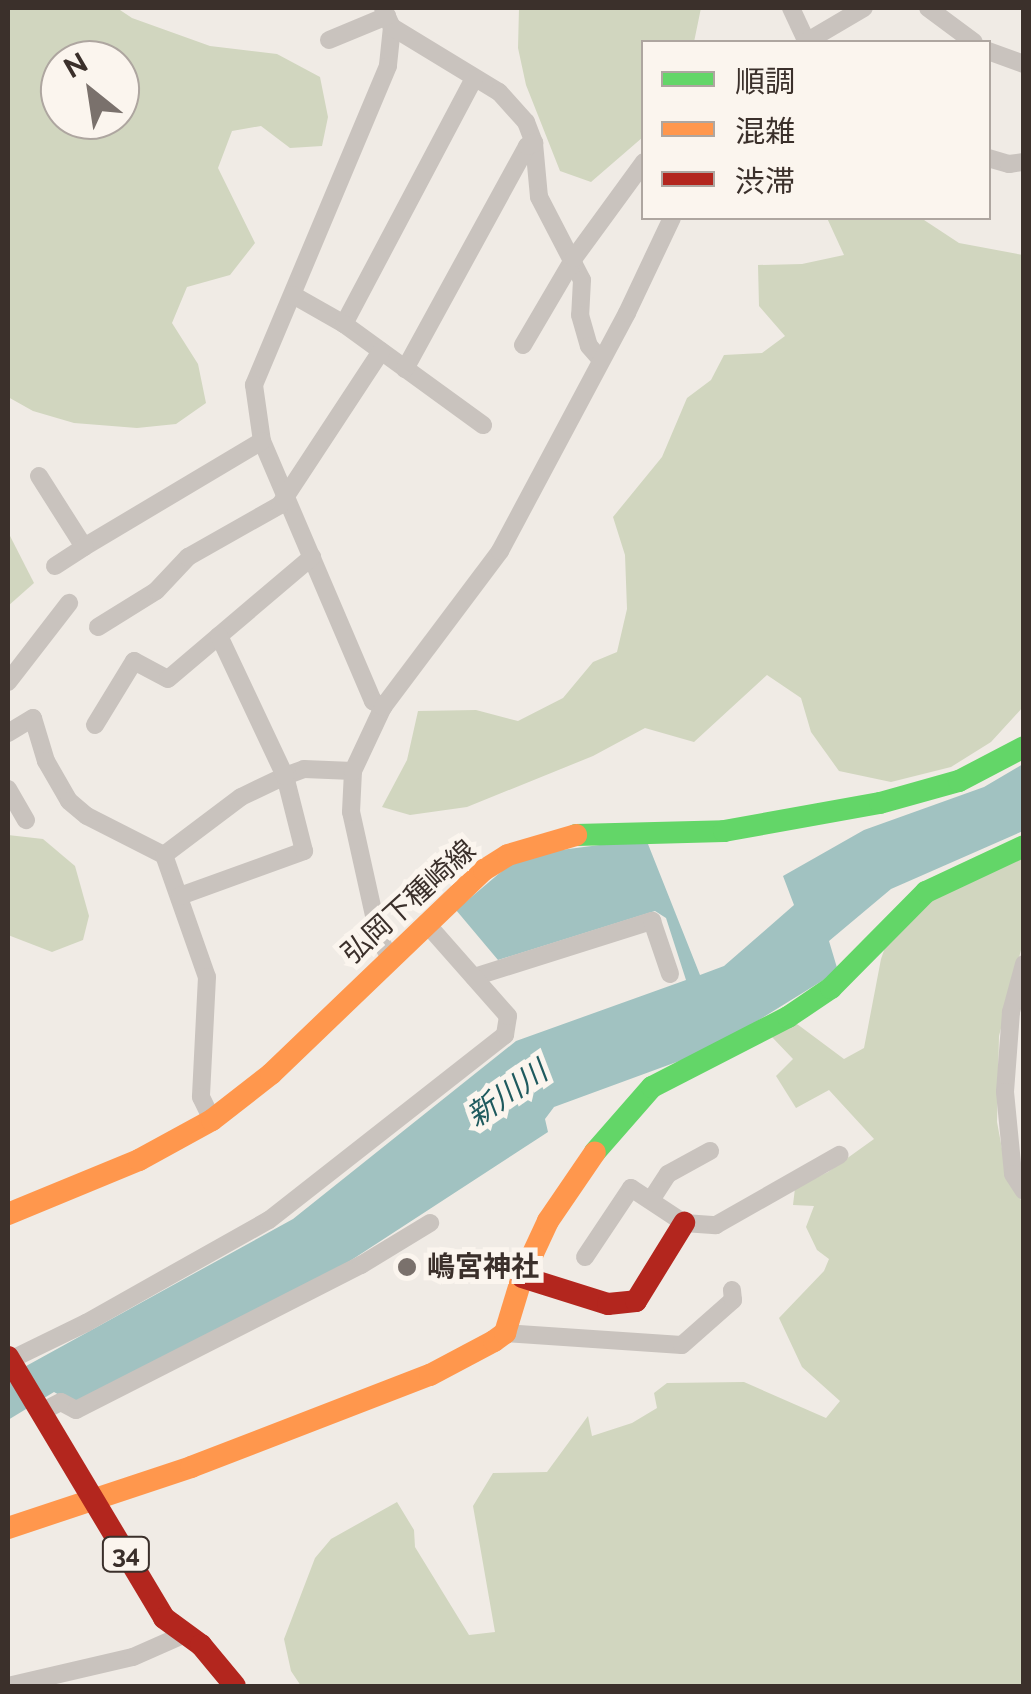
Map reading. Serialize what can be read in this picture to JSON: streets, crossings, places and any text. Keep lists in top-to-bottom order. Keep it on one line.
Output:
{"streets":{"main road":["弘岡下種崎線","34"]},"water":["新川川"],"places":["嶋宮神社"],"legend":["順調","混雑","渋滞"],"north":"top left"}
